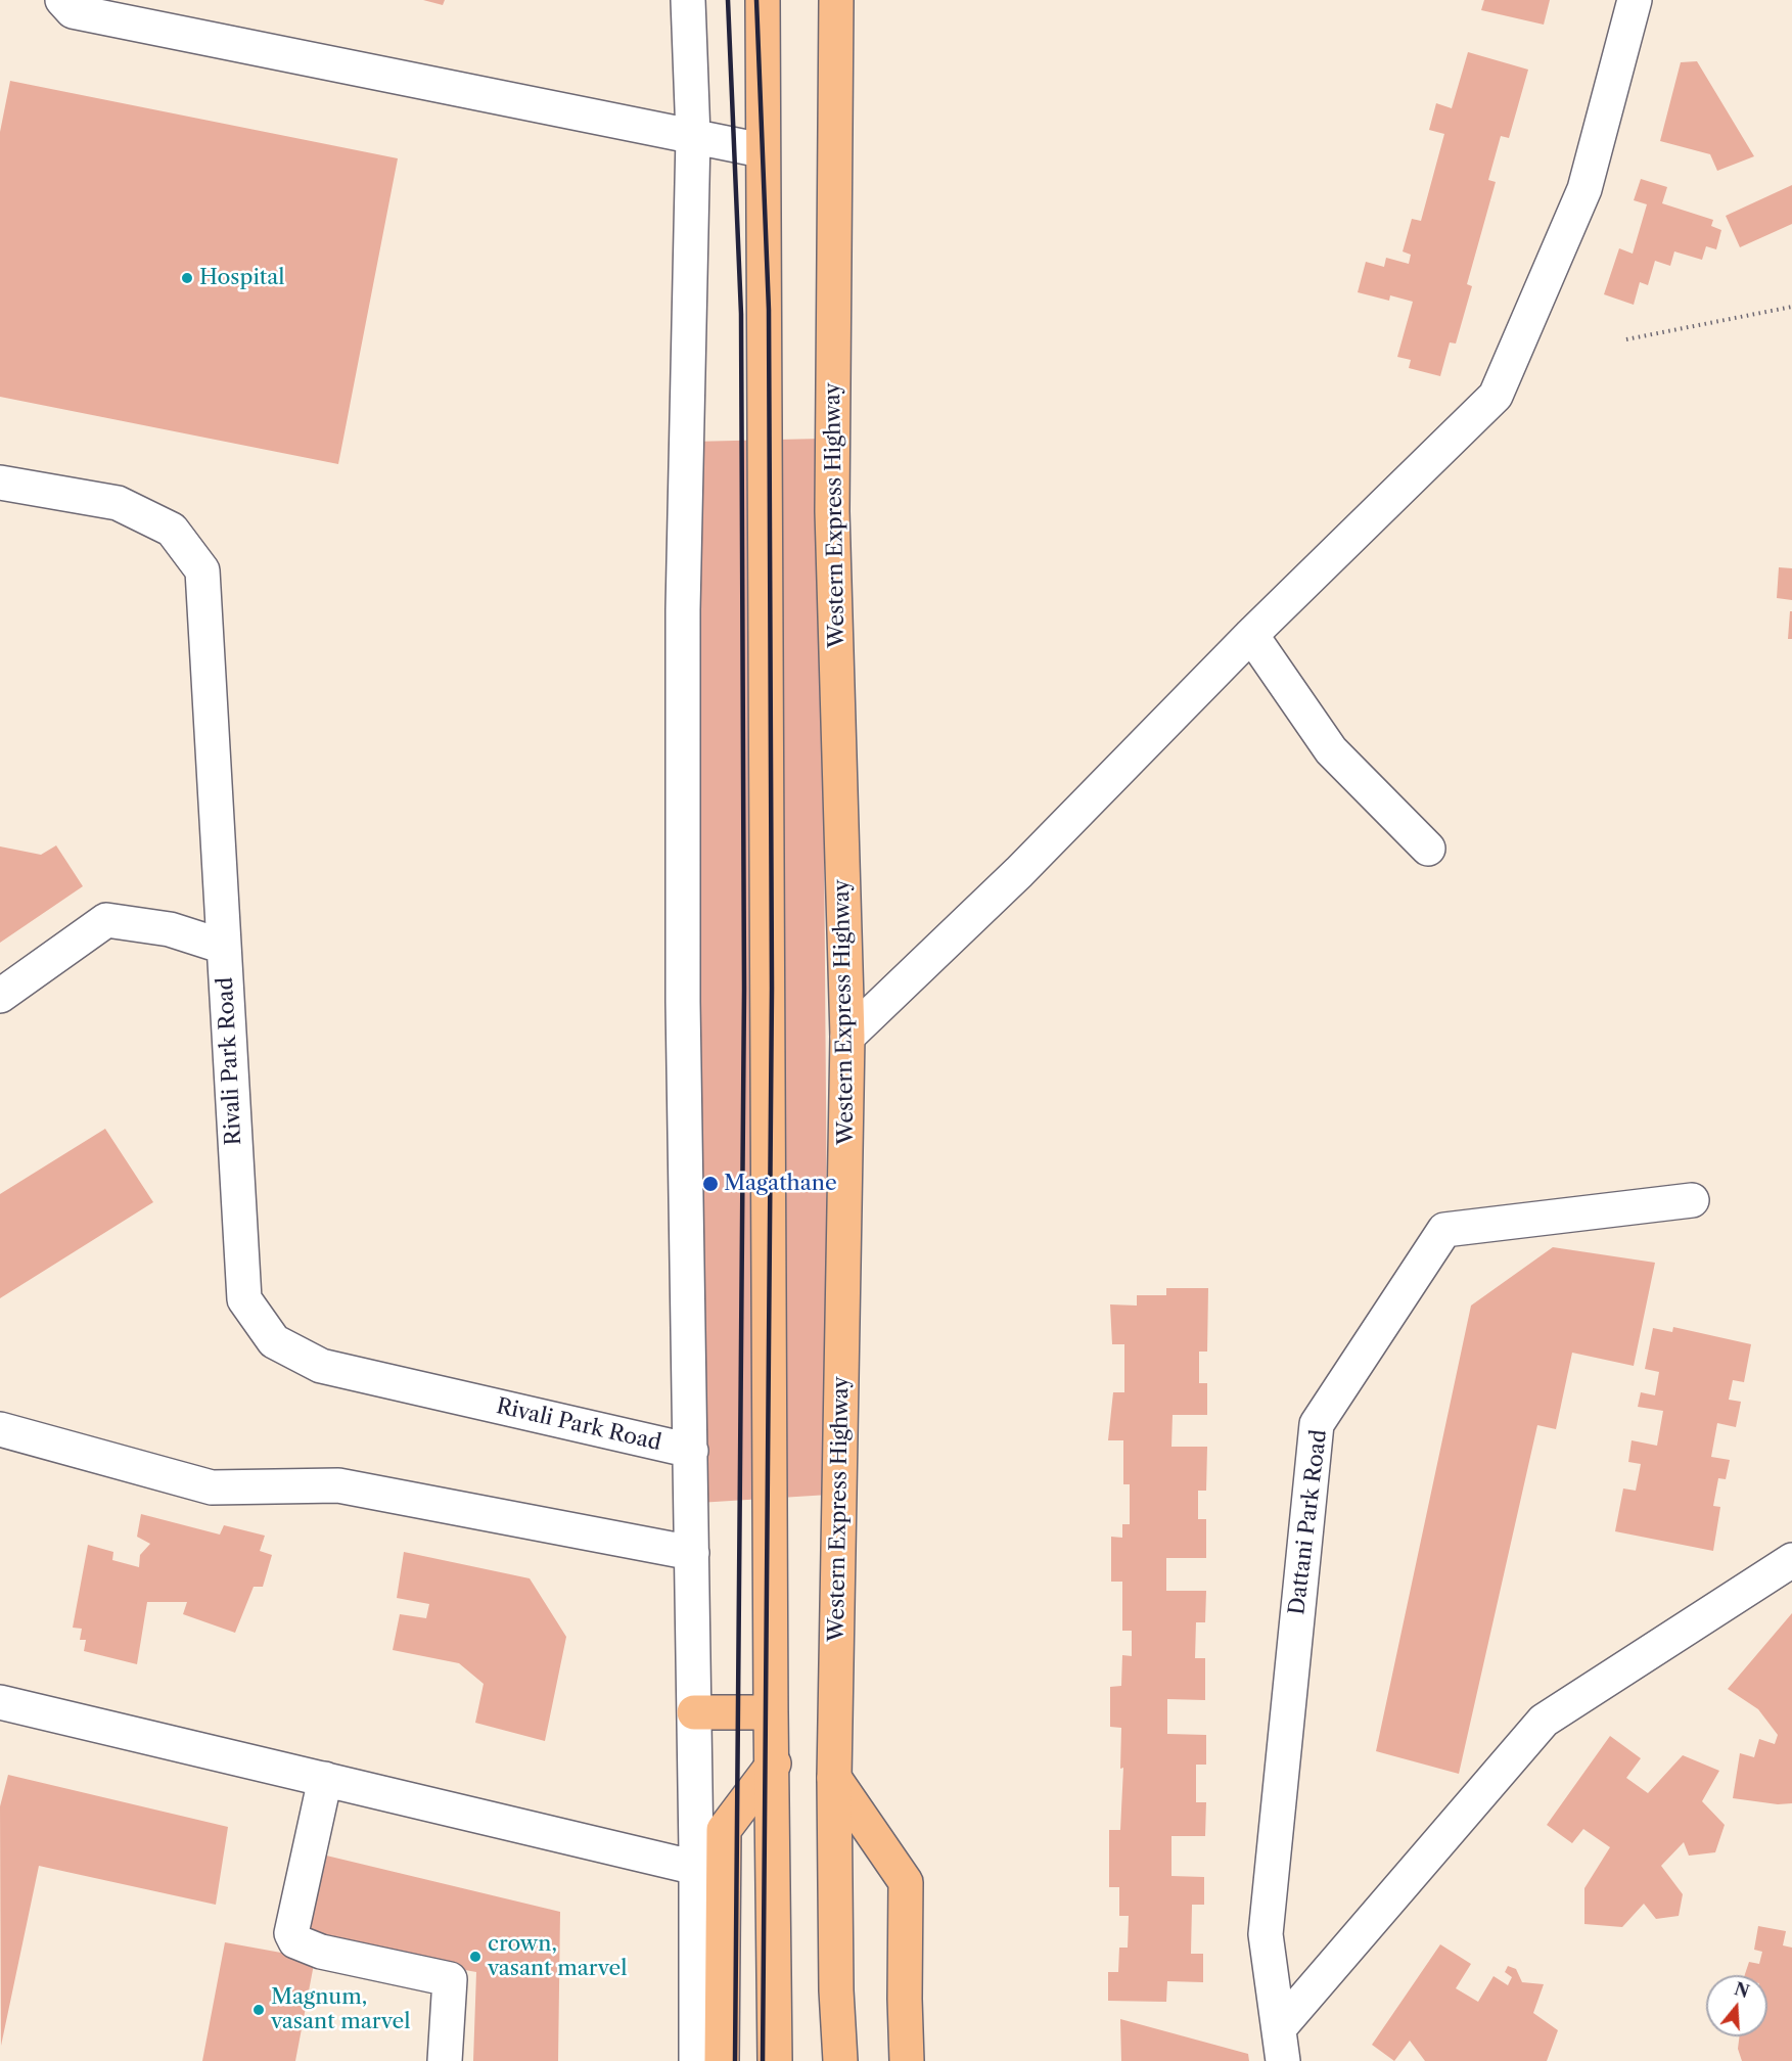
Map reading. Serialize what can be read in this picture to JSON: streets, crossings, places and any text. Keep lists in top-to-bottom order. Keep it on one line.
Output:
{"streets":{"main road":["Western Express Highway"],"street":["Rivali Park Road","Dattani Park Road"]},"places":["Hospital","Magathane","crown, vasant marvel","Magnum, vasant marvel"],"north":"top"}
